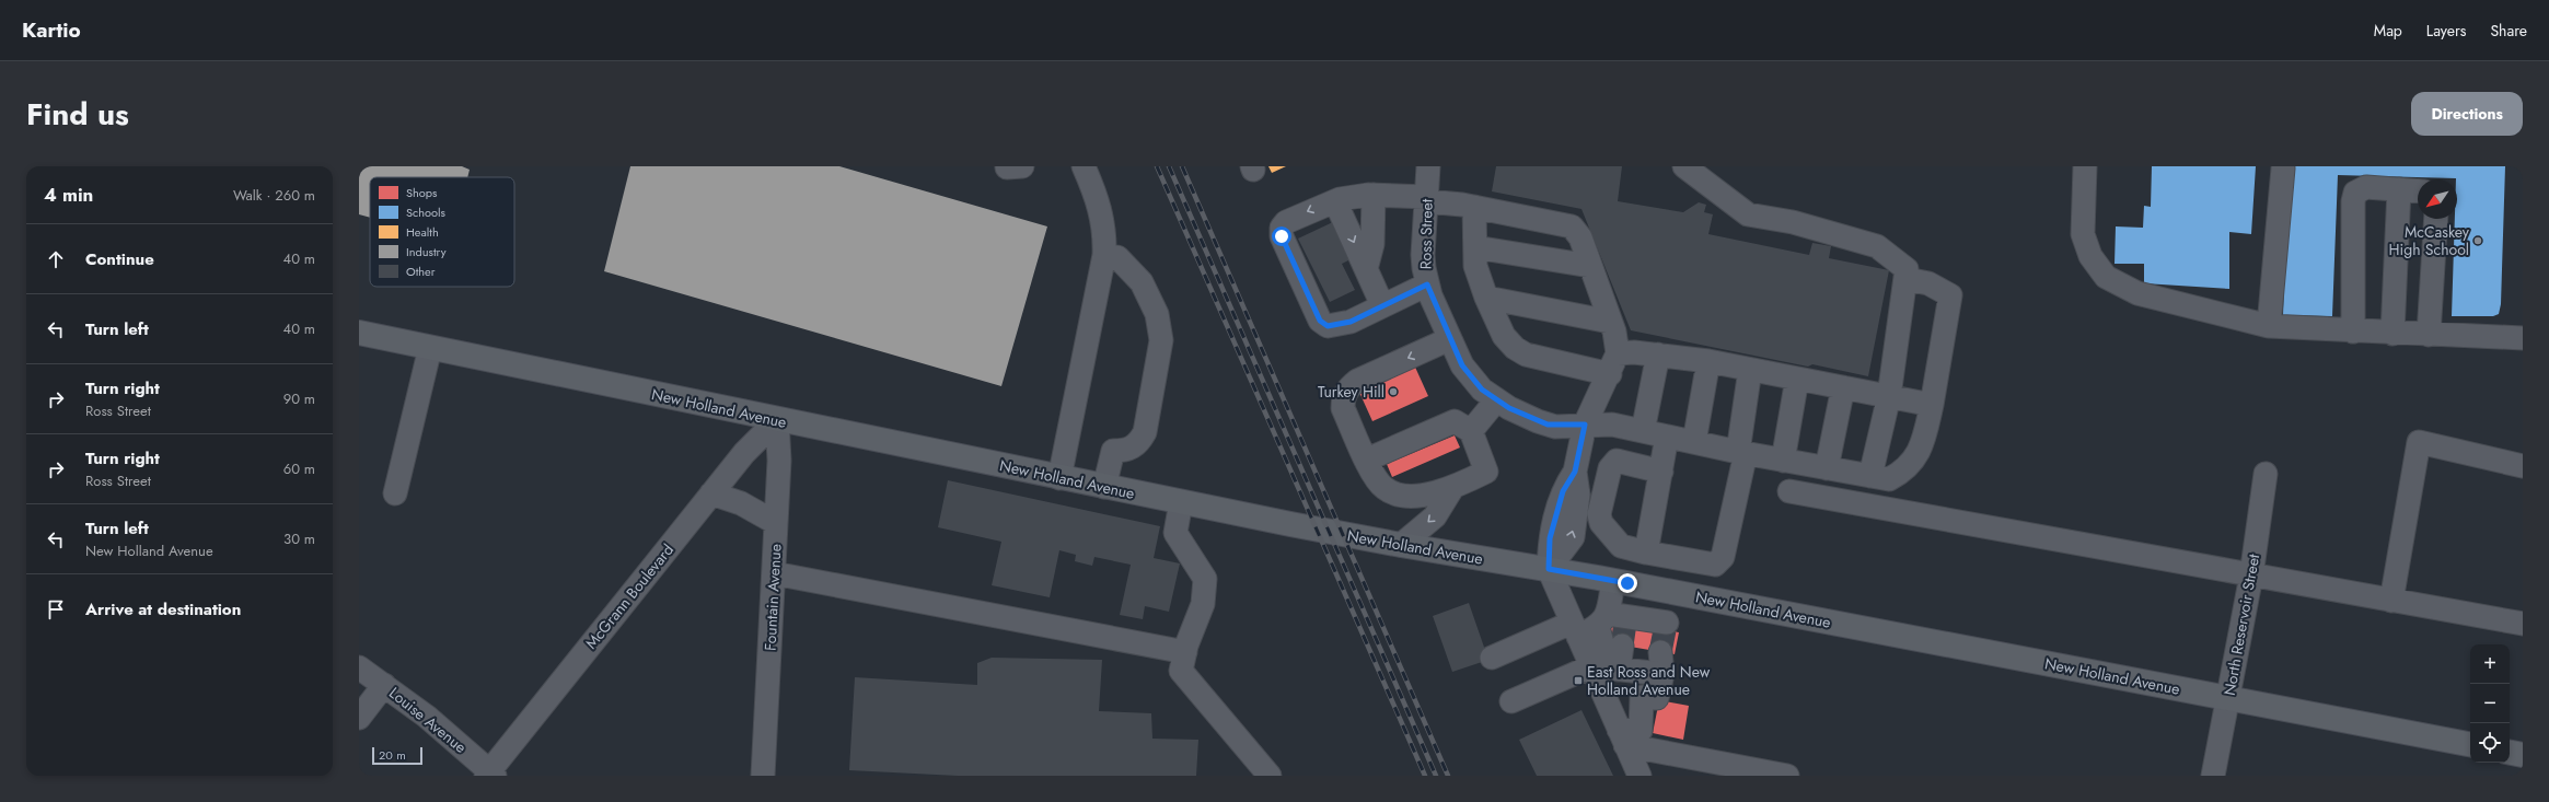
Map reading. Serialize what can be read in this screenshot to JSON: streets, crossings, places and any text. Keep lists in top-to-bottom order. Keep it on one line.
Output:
{"streets":{"main road":["New Holland Avenue"],"street":["Ross Street","McGrann Boulevard","Fountain Avenue","North Reservoir Street","Louise Avenue"]},"crossings":[["New Holland Avenue","McGrann Boulevard"],["New Holland Avenue","Fountain Avenue"],["New Holland Avenue","North Reservoir Street"],["McGrann Boulevard","Fountain Avenue"],["McGrann Boulevard","Louise Avenue"]],"places":{"other":["McCaskey High School","Turkey Hill"],"transit":["East Ross and New Holland Avenue"]},"legend":["Shops","Schools","Health","Industry","Other"],"scale_bar":"20 m","north":"bottom left","page":{"header":"Kartio","nav":["Map","Layers","Share"],"title":"Find us","buttons":"Directions","heading":["4 min","Walk · 260 m"],"list":[["Continue","40 m"],["Turn left","40 m"],["Turn right","Ross Street","90 m"],["Turn right","Ross Street","60 m"],["Turn left","New Holland Avenue","30 m"],"Arrive at destination"],"map_buttons":["+","−"],"scale":"20 m"}}
